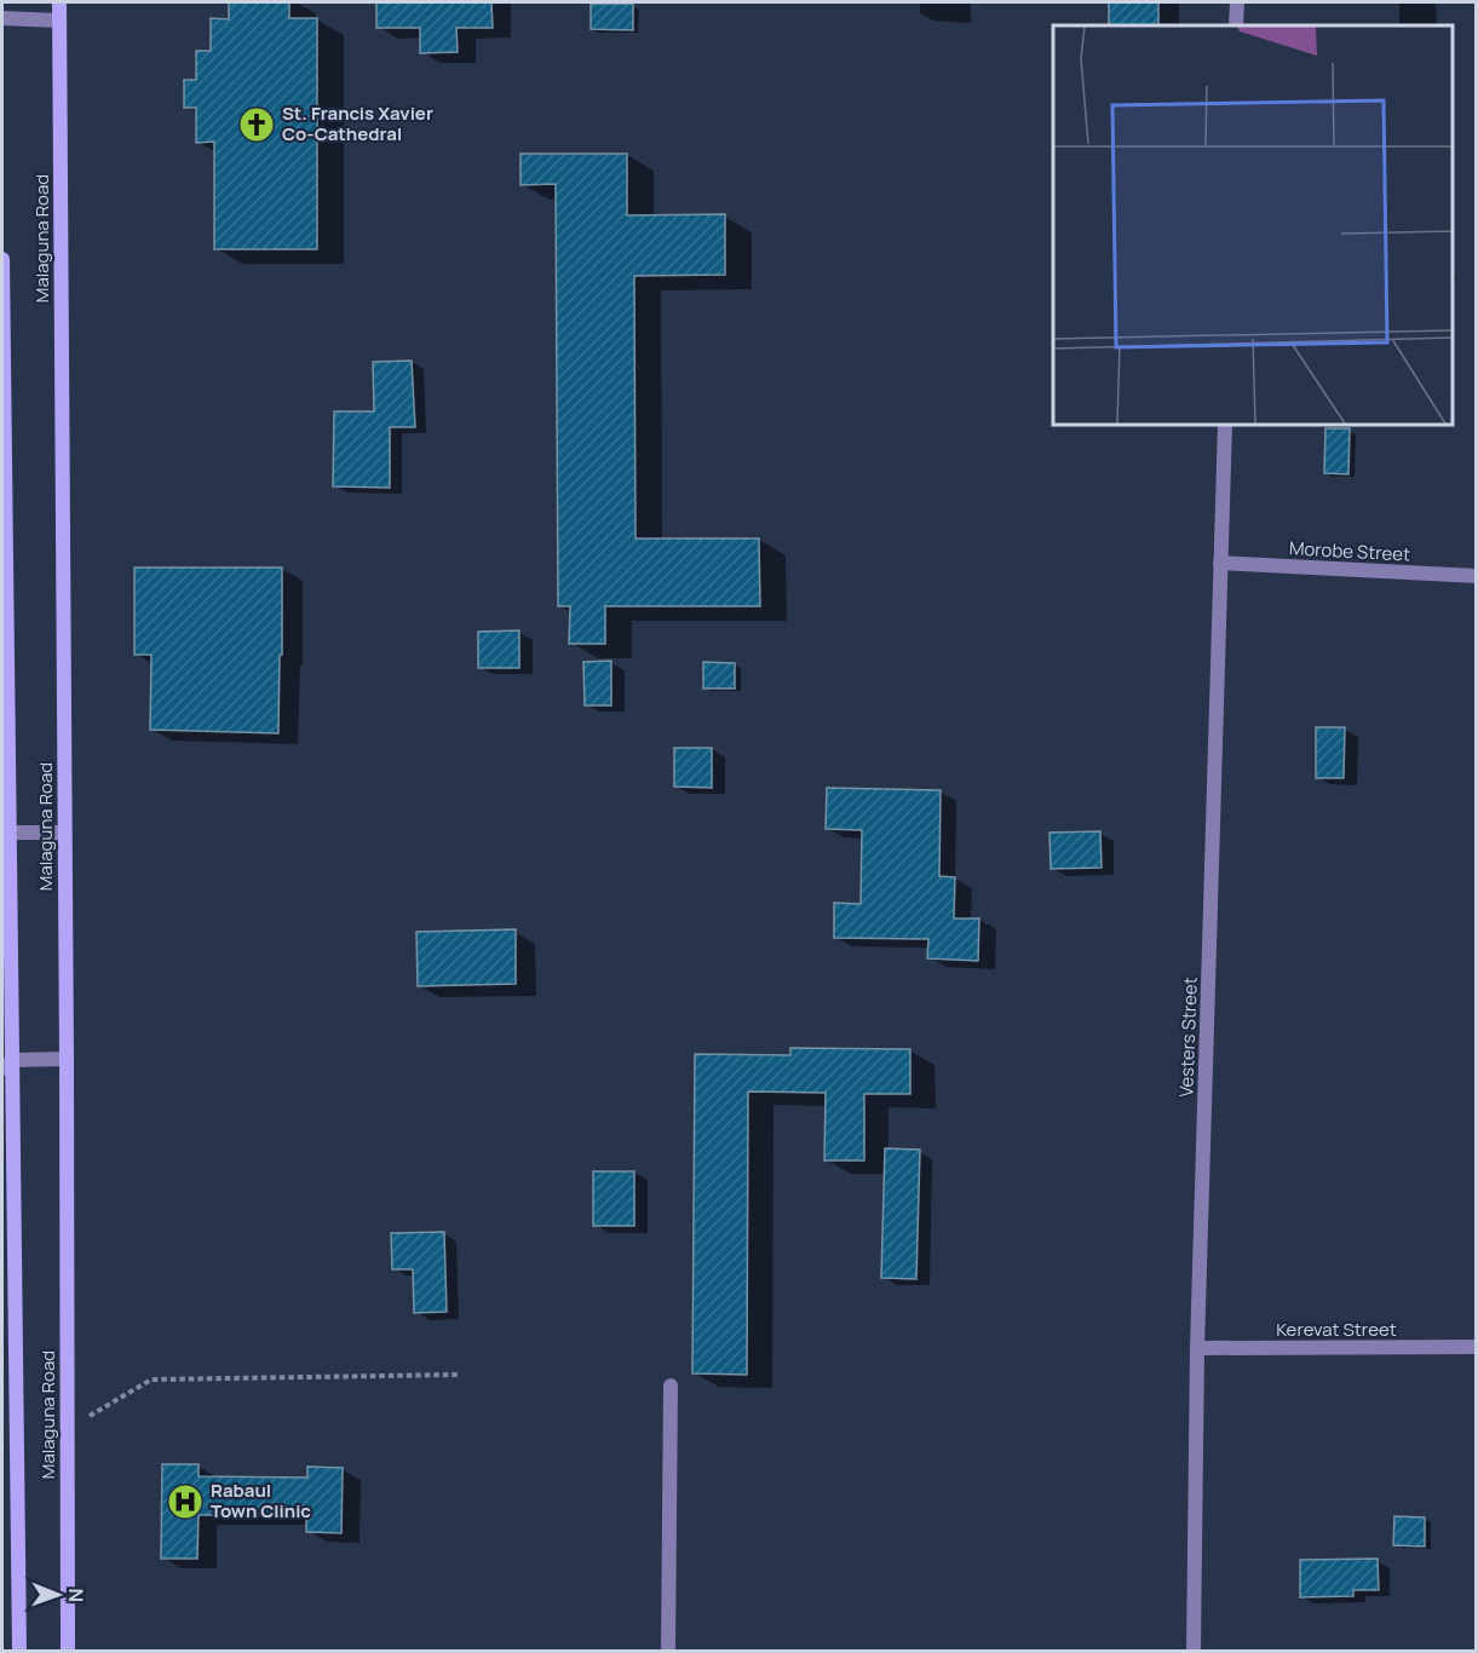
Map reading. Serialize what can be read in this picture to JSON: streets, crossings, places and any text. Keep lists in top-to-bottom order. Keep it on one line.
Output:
{"streets":{"street":["Malaguna Road","Morobe Street","Vesters Street","Kerevat Street"]},"crossings":[["Morobe Street","Vesters Street"],["Vesters Street","Kerevat Street"]],"places":{"church":["St. Francis Xavier Co-Cathedral"],"hospital":["Rabaul Town Clinic"]},"north":"right"}
